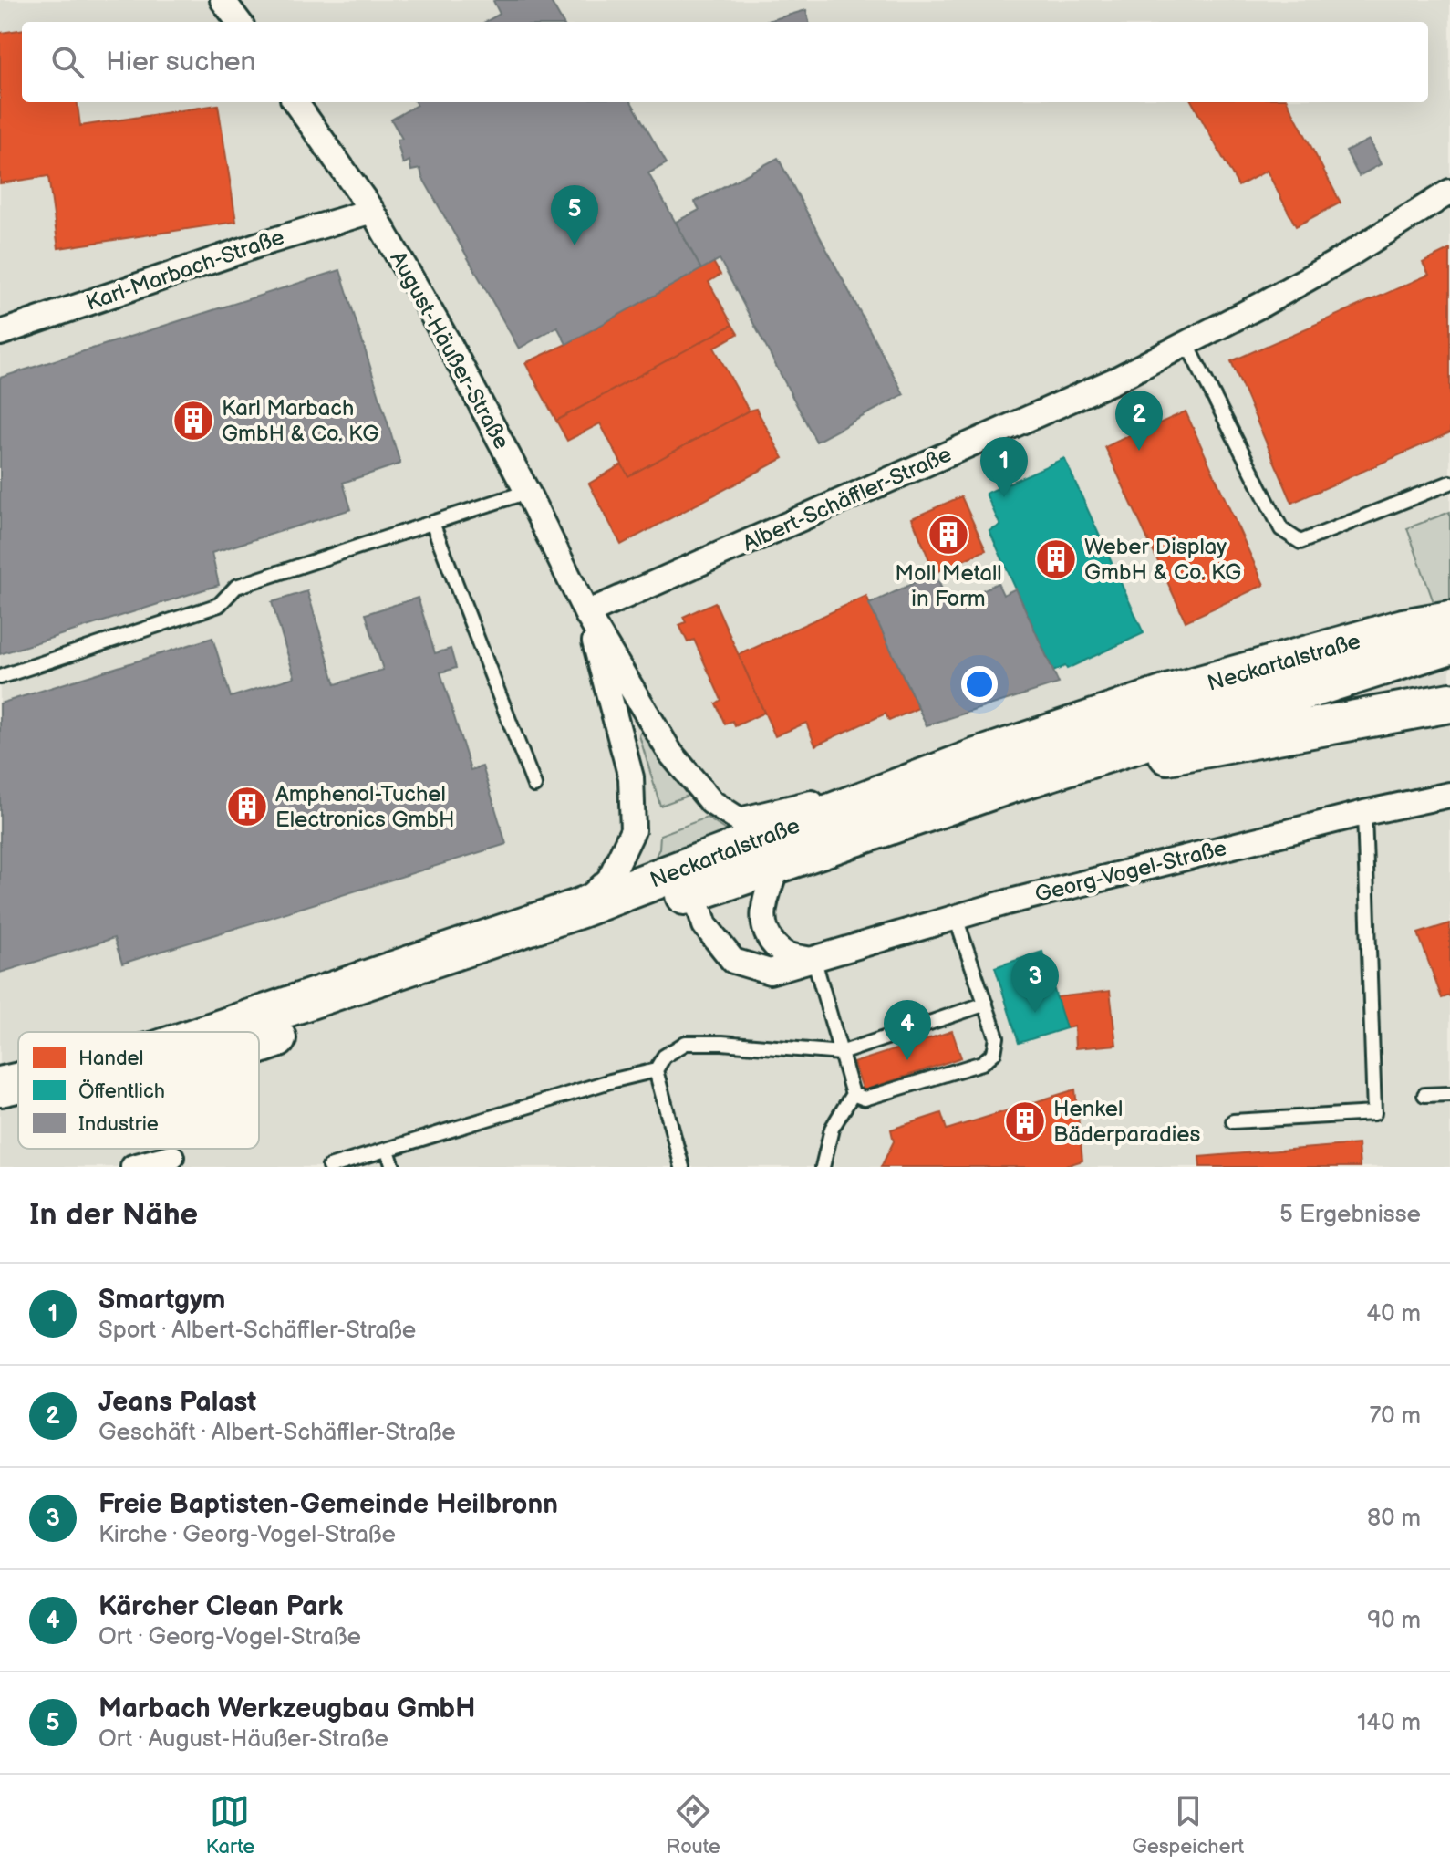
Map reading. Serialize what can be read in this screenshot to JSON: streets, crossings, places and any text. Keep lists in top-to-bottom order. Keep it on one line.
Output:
{"streets":{"main road":["Neckartalstraße"],"street":["Karl-Marbach-Straße","August-Häußer-Straße","Albert-Schäffler-Straße","Georg-Vogel-Straße"]},"crossings":[["Karl-Marbach-Straße","August-Häußer-Straße"],["August-Häußer-Straße","Albert-Schäffler-Straße"],["August-Häußer-Straße","Neckartalstraße"],["Neckartalstraße","Georg-Vogel-Straße"]],"places":{"building":["Karl Marbach GmbH & Co. KG","Moll Metall in Form","Weber Display GmbH & Co. KG","Amphenol-Tuchel Electronics GmbH","Henkel Bäderparadies"]},"legend":["Handel","Öffentlich","Industrie"],"page":{"search":"Hier suchen","pins":["5","2","1","3","4"],"heading":["In der Nähe","5 Ergebnisse"],"list":[{"mark":"1","name":"Smartgym","note":"Sport · Albert-Schäffler-Straße","value":"40 m"},{"mark":"2","name":"Jeans Palast","note":"Geschäft · Albert-Schäffler-Straße","value":"70 m"},{"mark":"3","name":"Freie Baptisten-Gemeinde Heilbronn","note":"Kirche · Georg-Vogel-Straße","value":"80 m"},{"mark":"4","name":"Kärcher Clean Park","note":"Ort · Georg-Vogel-Straße","value":"90 m"},{"mark":"5","name":"Marbach Werkzeugbau GmbH","note":"Ort · August-Häußer-Straße","value":"140 m"}],"nav":["Karte","Route","Gespeichert"]}}
